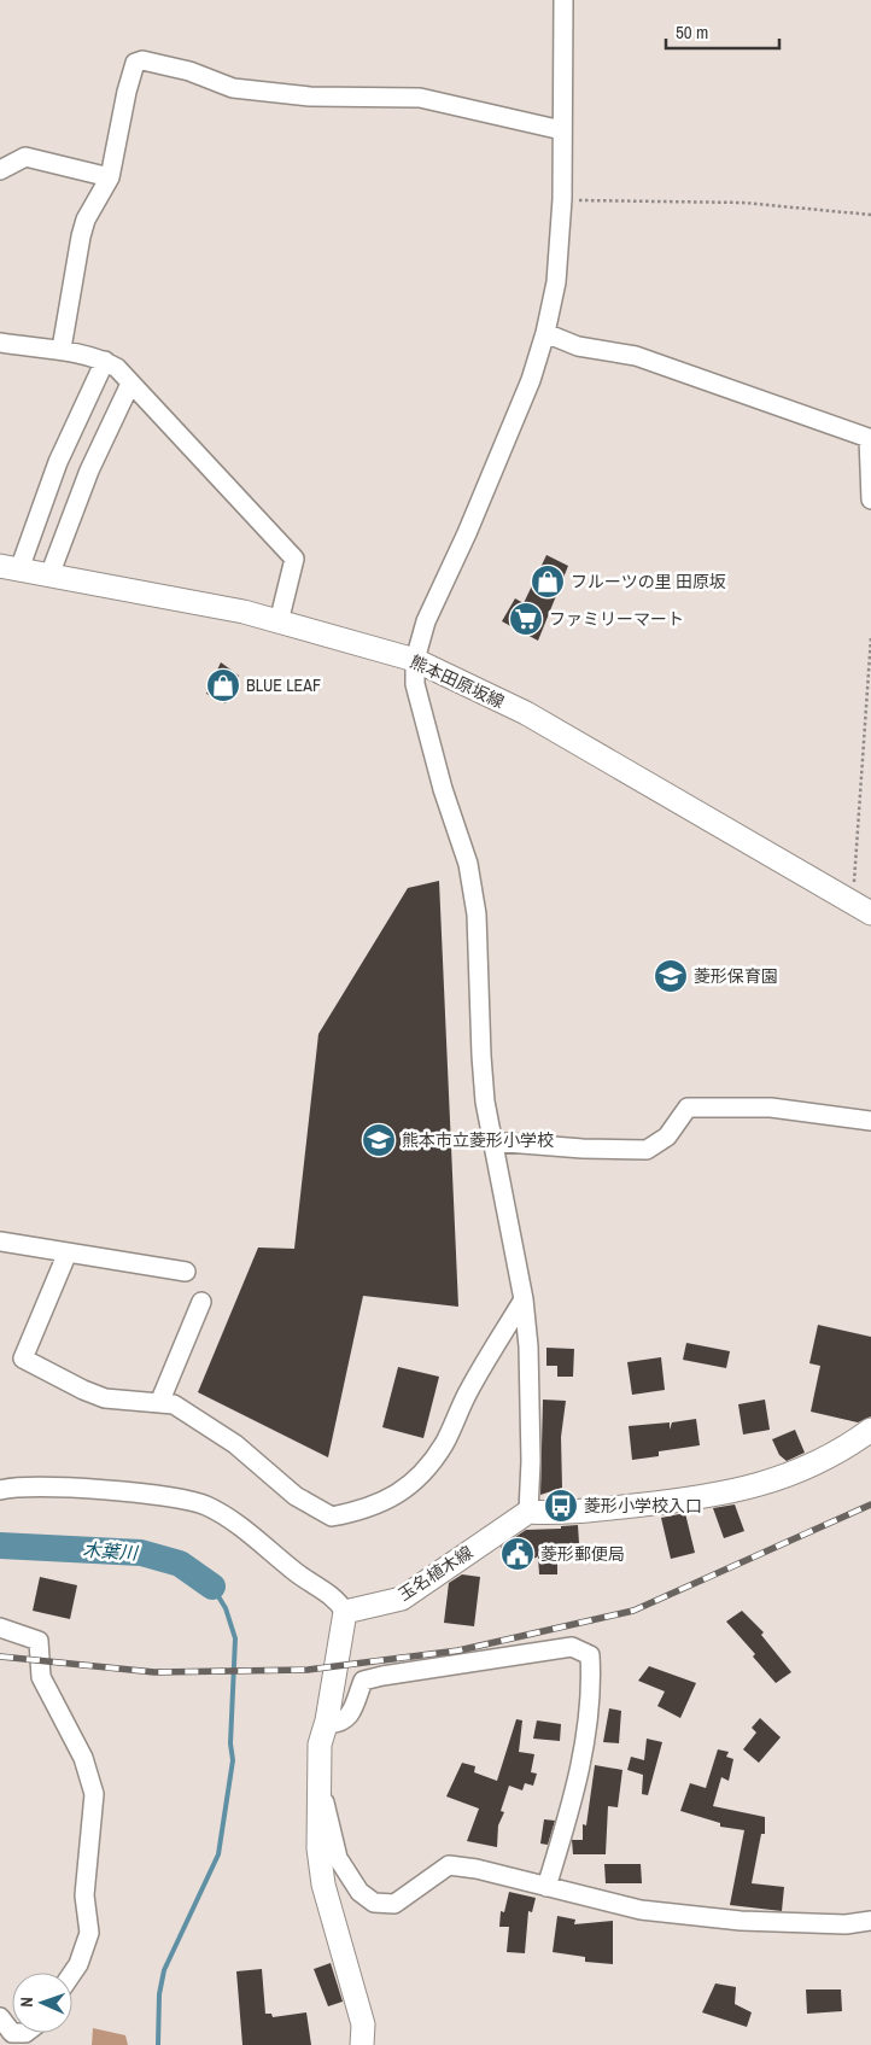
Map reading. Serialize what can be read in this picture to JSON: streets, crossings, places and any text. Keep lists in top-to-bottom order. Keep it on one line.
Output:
{"streets":{"main road":["熊本田原坂線","玉名植木線"]},"water":["木葉川"],"places":{"shop":["フルーツの里 田原坂","BLUE LEAF"],"supermarket":["ファミリーマート"],"school or university":["菱形保育園","熊本市立菱形小学校"],"bus stop":["菱形小学校入口"],"public building":["菱形郵便局"]},"scale_bar":"50 m","north":"left"}
